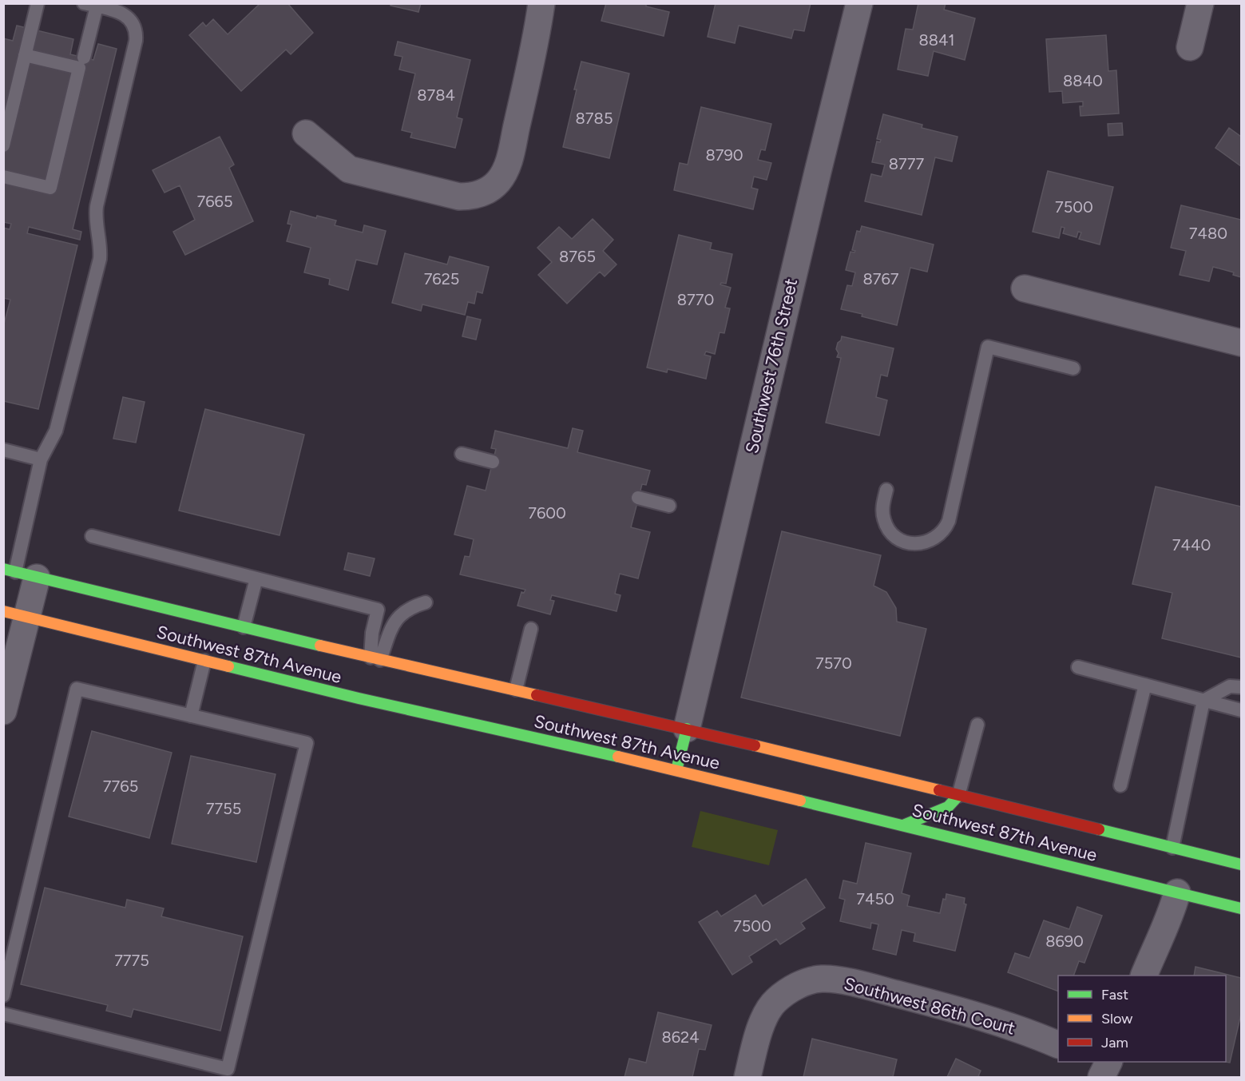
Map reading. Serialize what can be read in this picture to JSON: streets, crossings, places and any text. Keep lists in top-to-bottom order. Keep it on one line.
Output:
{"streets":{"main road":["Southwest 87th Avenue"],"street":["Southwest 76th Street","Southwest 86th Court"]},"crossings":[["Southwest 76th Street","Southwest 87th Avenue"]],"house_numbers":["8841","8840","8784","8785","8790","8777","7665","7500","7480","8765","7625","8767","8770","7600","7440","7570","7765","7755","7450","7500","8690","7775","8624"],"legend":["Fast","Slow","Jam"]}
